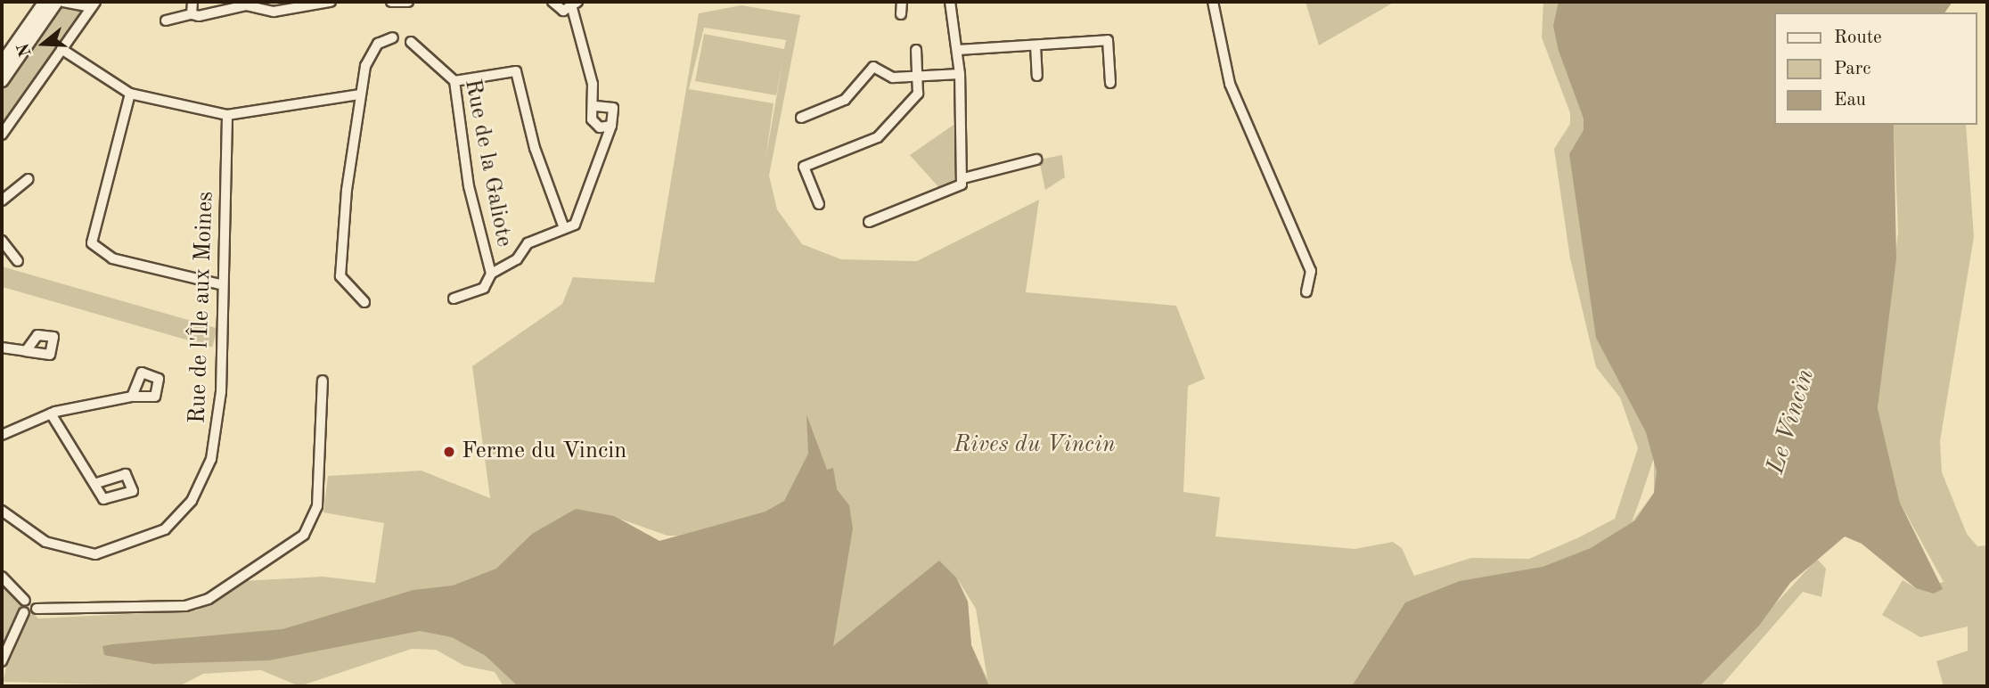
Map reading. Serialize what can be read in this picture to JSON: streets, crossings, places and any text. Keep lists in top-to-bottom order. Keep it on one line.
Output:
{"streets":{"street":["Rue de la Galiote","Rue de l'Île aux Moines"]},"water":["Le Vincin"],"parks":["Rives du Vincin"],"places":["Ferme du Vincin"],"legend":["Route","Parc","Eau"],"north":"left"}
